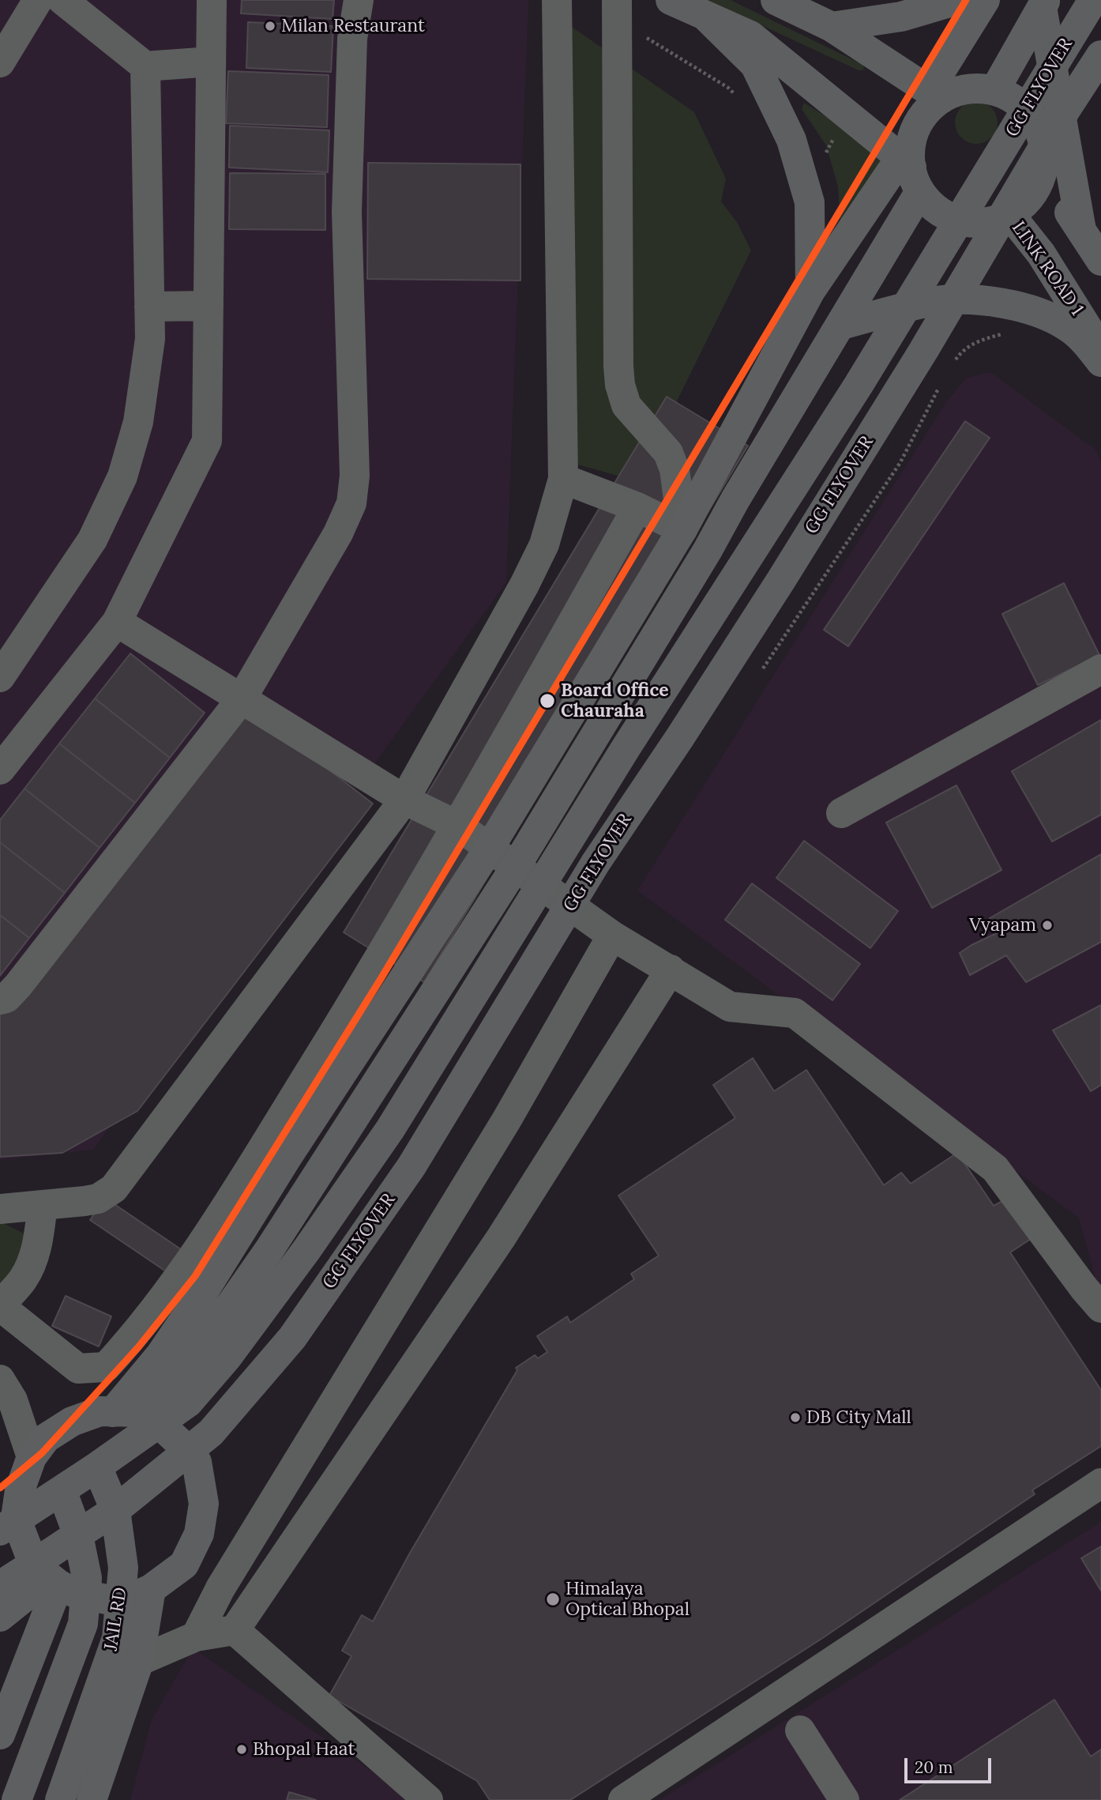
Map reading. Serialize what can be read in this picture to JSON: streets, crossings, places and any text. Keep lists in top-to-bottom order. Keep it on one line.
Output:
{"streets":{"main road":["GG FLYOVER","LINK ROAD 1","JAIL RD"]},"crossings":[["GG FLYOVER","JAIL RD"]],"places":["Milan Restaurant","Board Office Chauraha","Vyapam","DB City Mall","Himalaya Optical Bhopal","Bhopal Haat"],"scale_bar":"20 m"}
